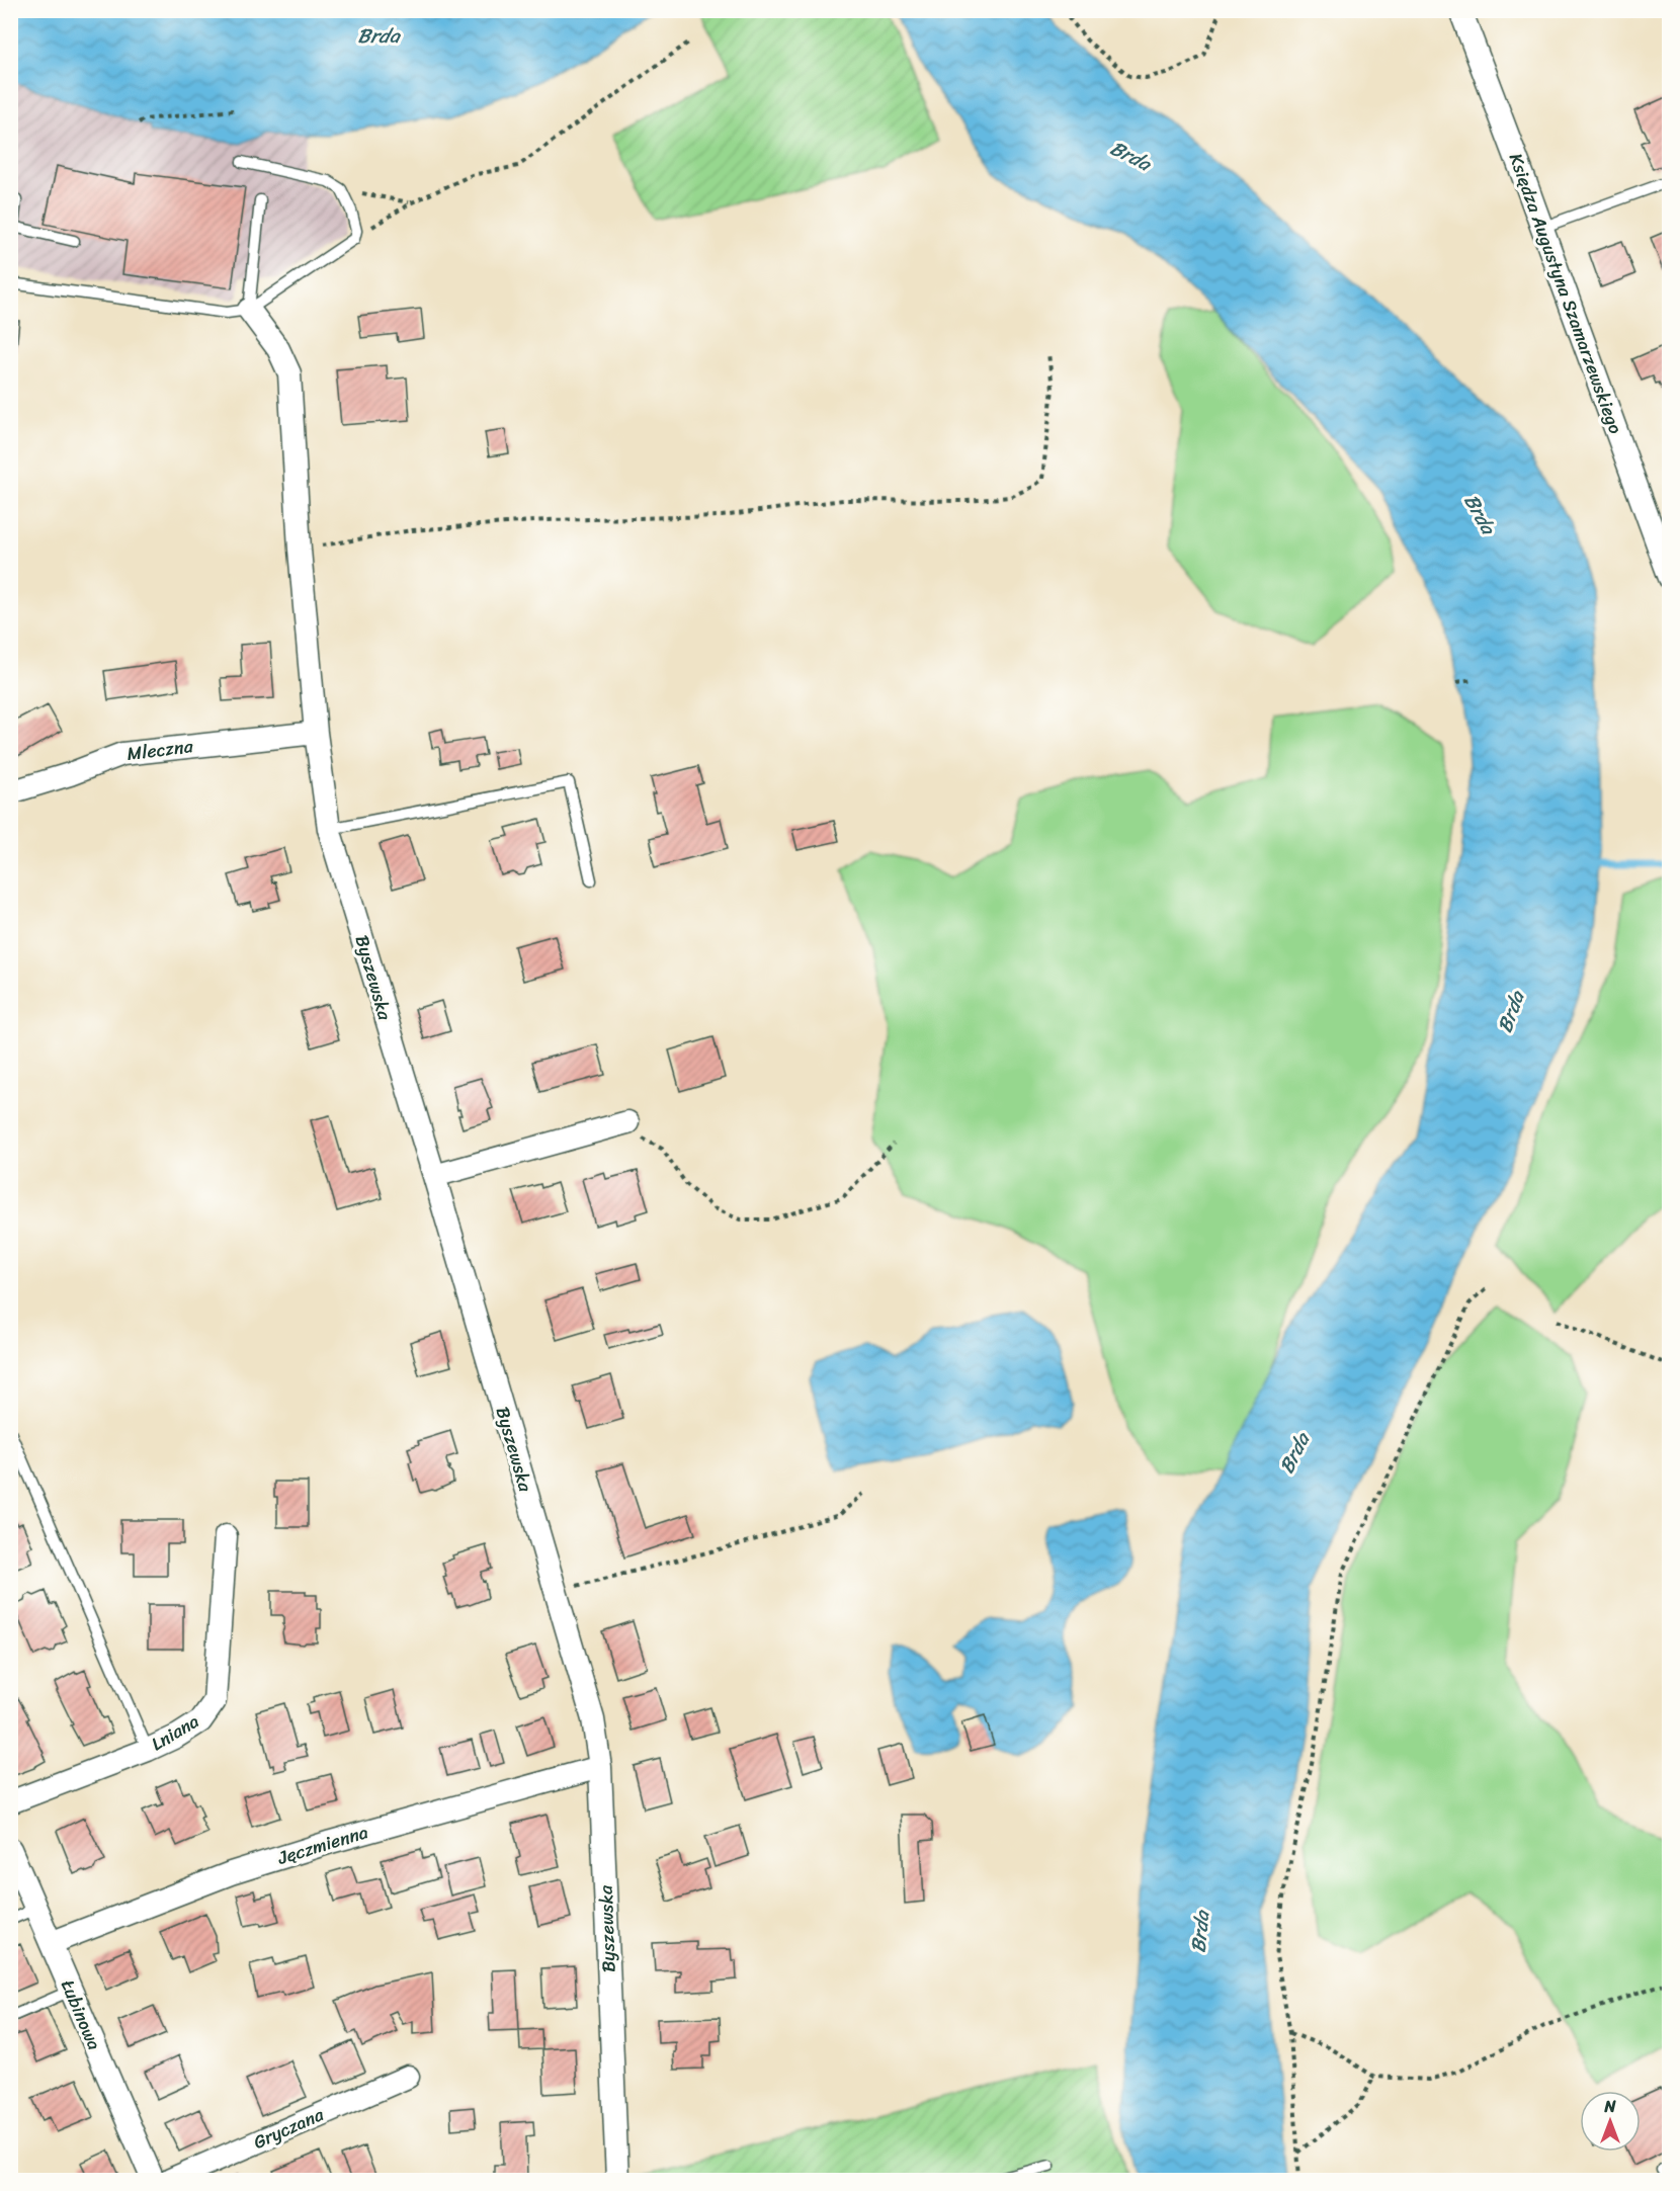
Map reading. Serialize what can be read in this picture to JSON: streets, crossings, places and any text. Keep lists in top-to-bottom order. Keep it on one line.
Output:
{"streets":{"street":["Księdza Augustyna Szamarzewskiego","Mleczna","Byszewska","Lniana","Jęczmienna","Łubinowa","Gryczana"]},"crossings":[["Mleczna","Byszewska"],["Byszewska","Jęczmienna"],["Jęczmienna","Łubinowa"]],"water":["Brda"],"north":"top"}
